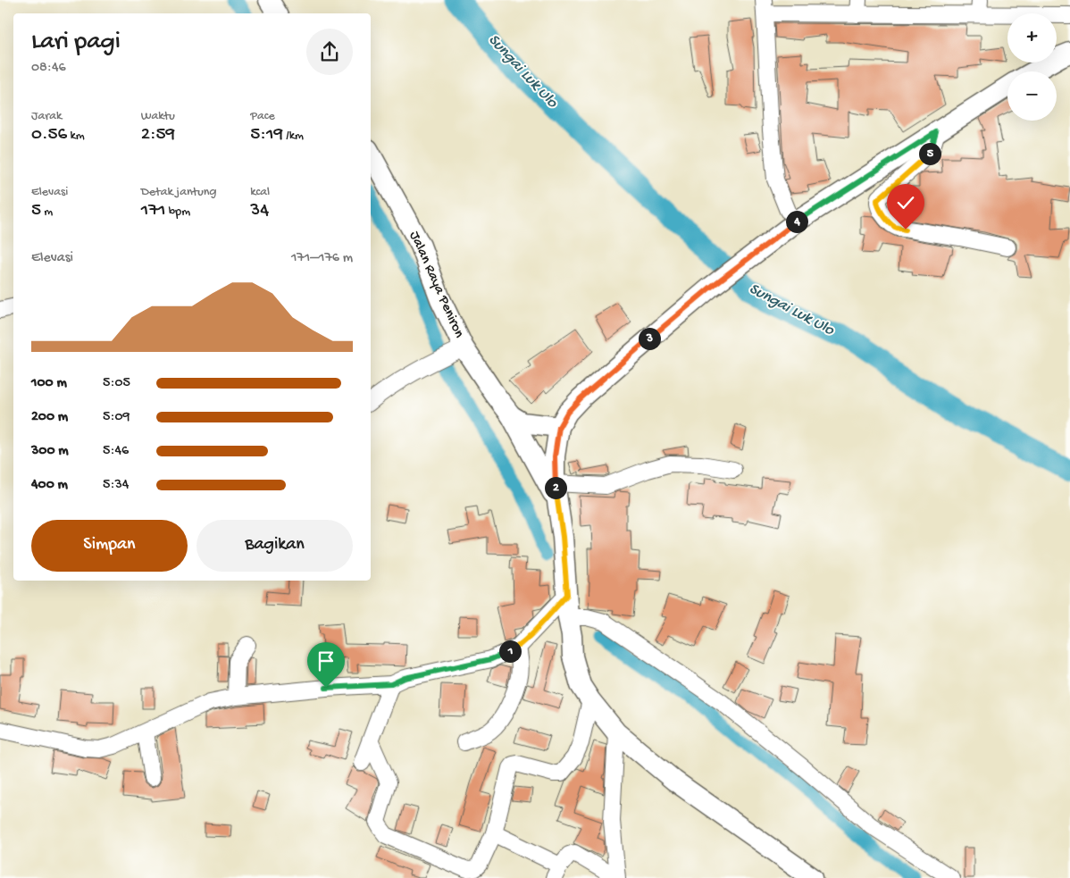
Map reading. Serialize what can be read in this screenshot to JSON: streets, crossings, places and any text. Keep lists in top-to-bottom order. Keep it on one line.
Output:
{"streets":{"main road":["Jalan Raya Peniron"]},"water":["Sungai Luk Ulo"],"page":{"map_buttons":["+","−"],"heading":["Lari pagi","08:46"],"stats":[["Jarak","0.56 km"],["Waktu","2:59"],["Pace","5:19 /km"],["Elevasi","5 m"],["Detak jantung","171 bpm"],["kcal","34"]],"pins":["5","4","3","2","1"],"chart":["Elevasi","171–176 m"],"list":[{"name":"100 m","note":"5:05"},{"name":"200 m","note":"5:09"},{"name":"300 m","note":"5:46"},{"name":"400 m","note":"5:34"}],"buttons":["Simpan","Bagikan"]}}
